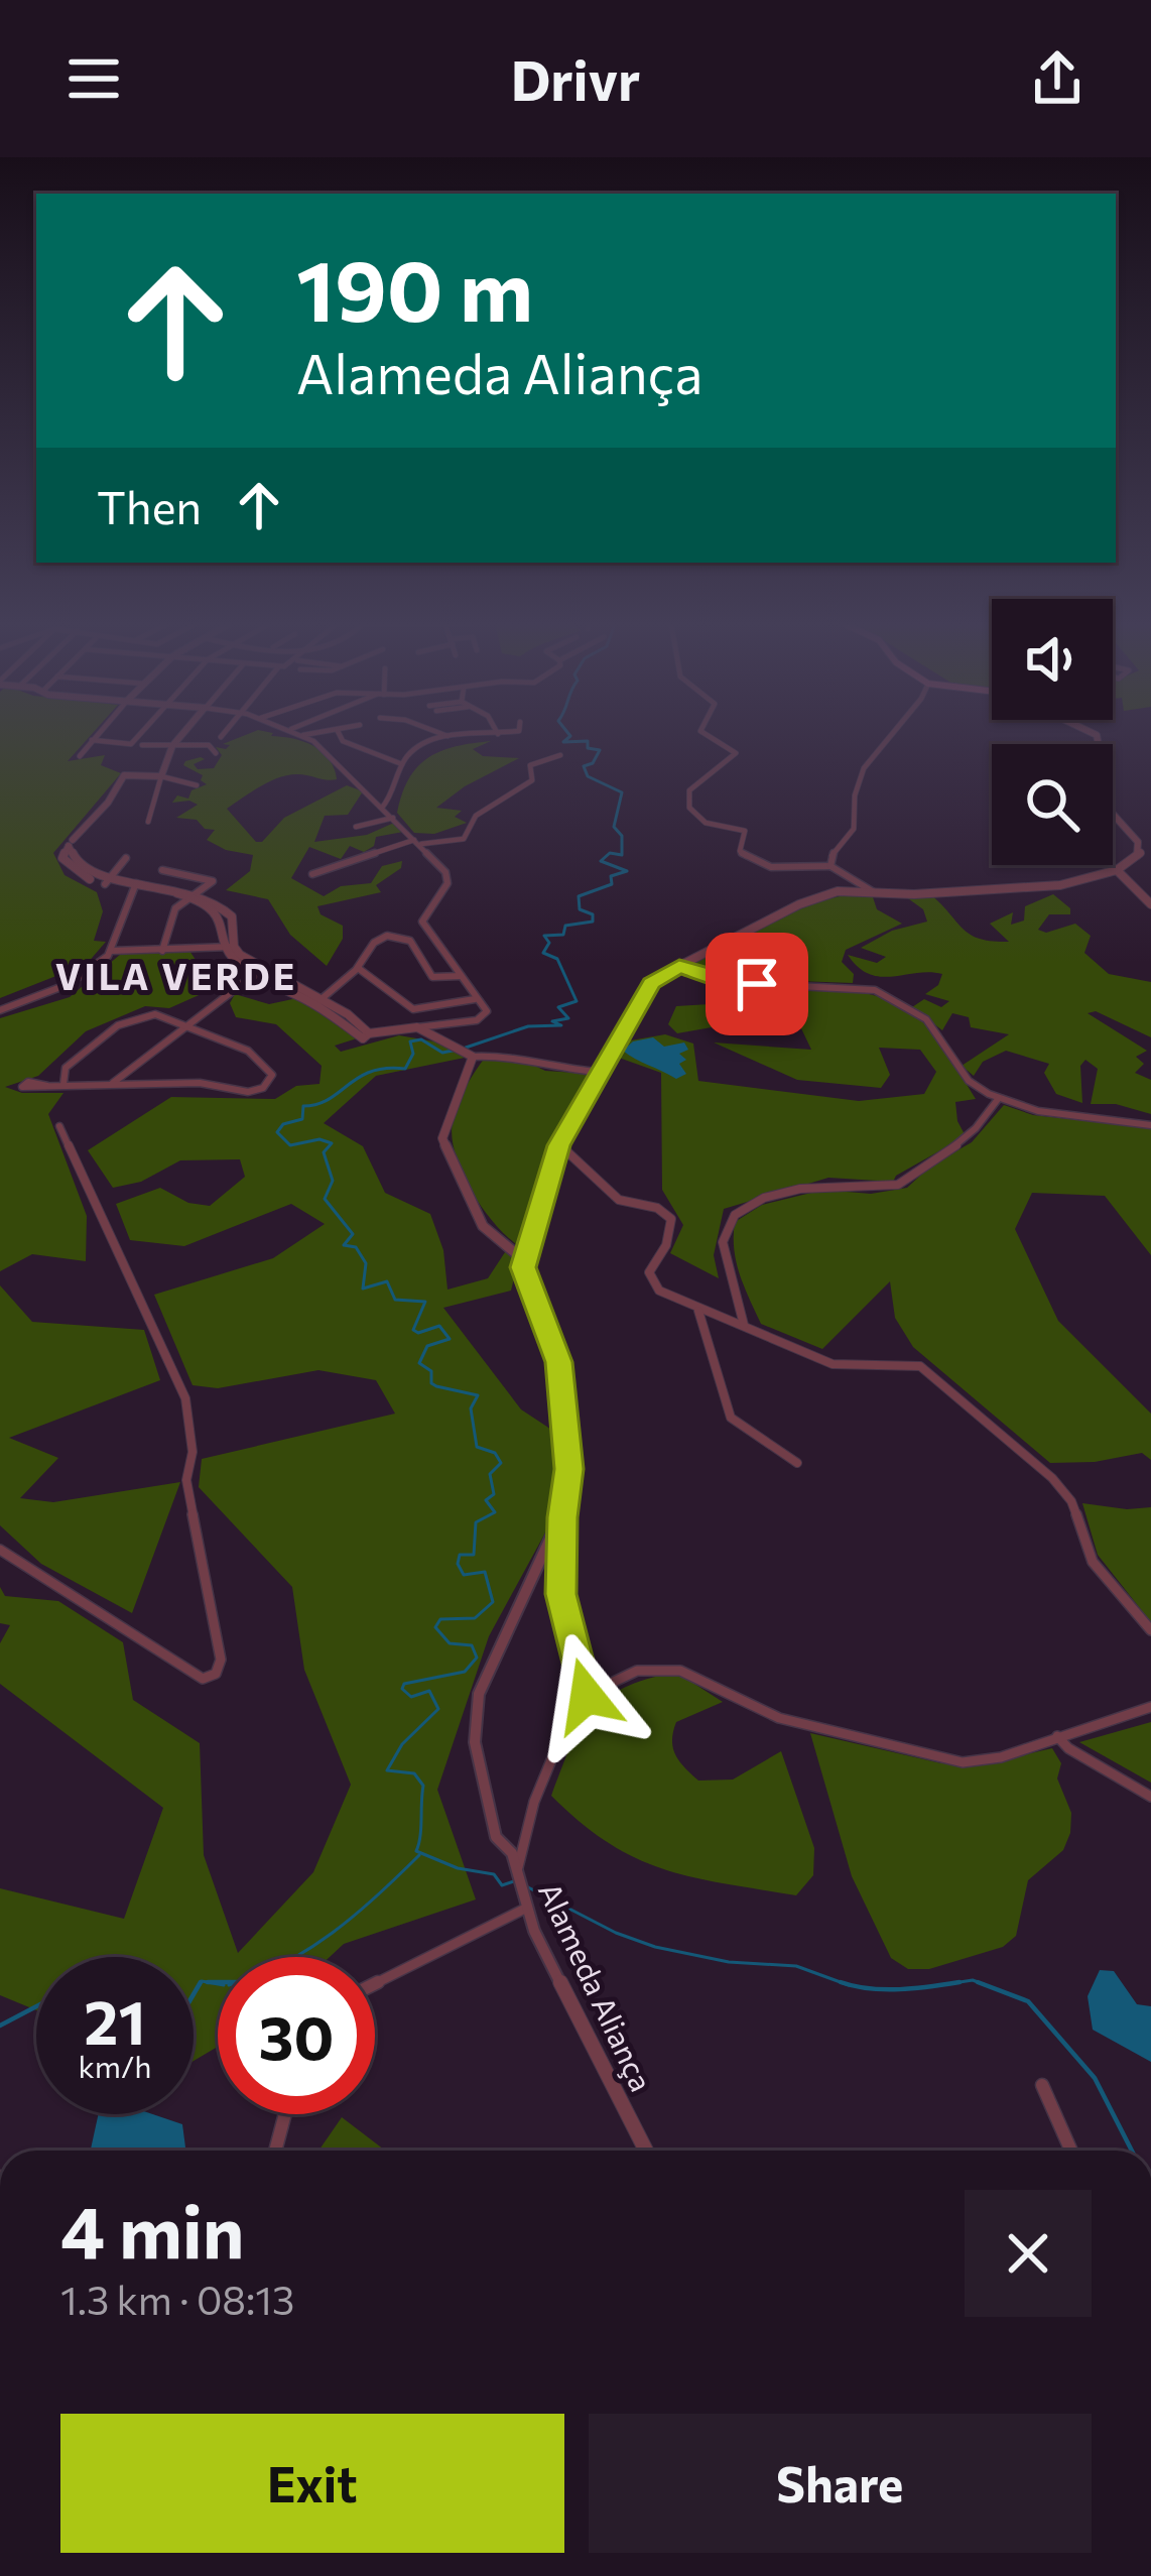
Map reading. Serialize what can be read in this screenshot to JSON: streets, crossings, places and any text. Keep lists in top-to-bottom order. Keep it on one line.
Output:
{"streets":{"street":["Alameda Aliança"]},"districts":["VILA VERDE"],"page":{"header":"Drivr","turn":["190 m","Alameda Aliança"],"then":"Then","speed":"21 km/h","limit":"30","heading":["4 min","1.3 km · 08:13"],"buttons":["Exit","Share"]}}
